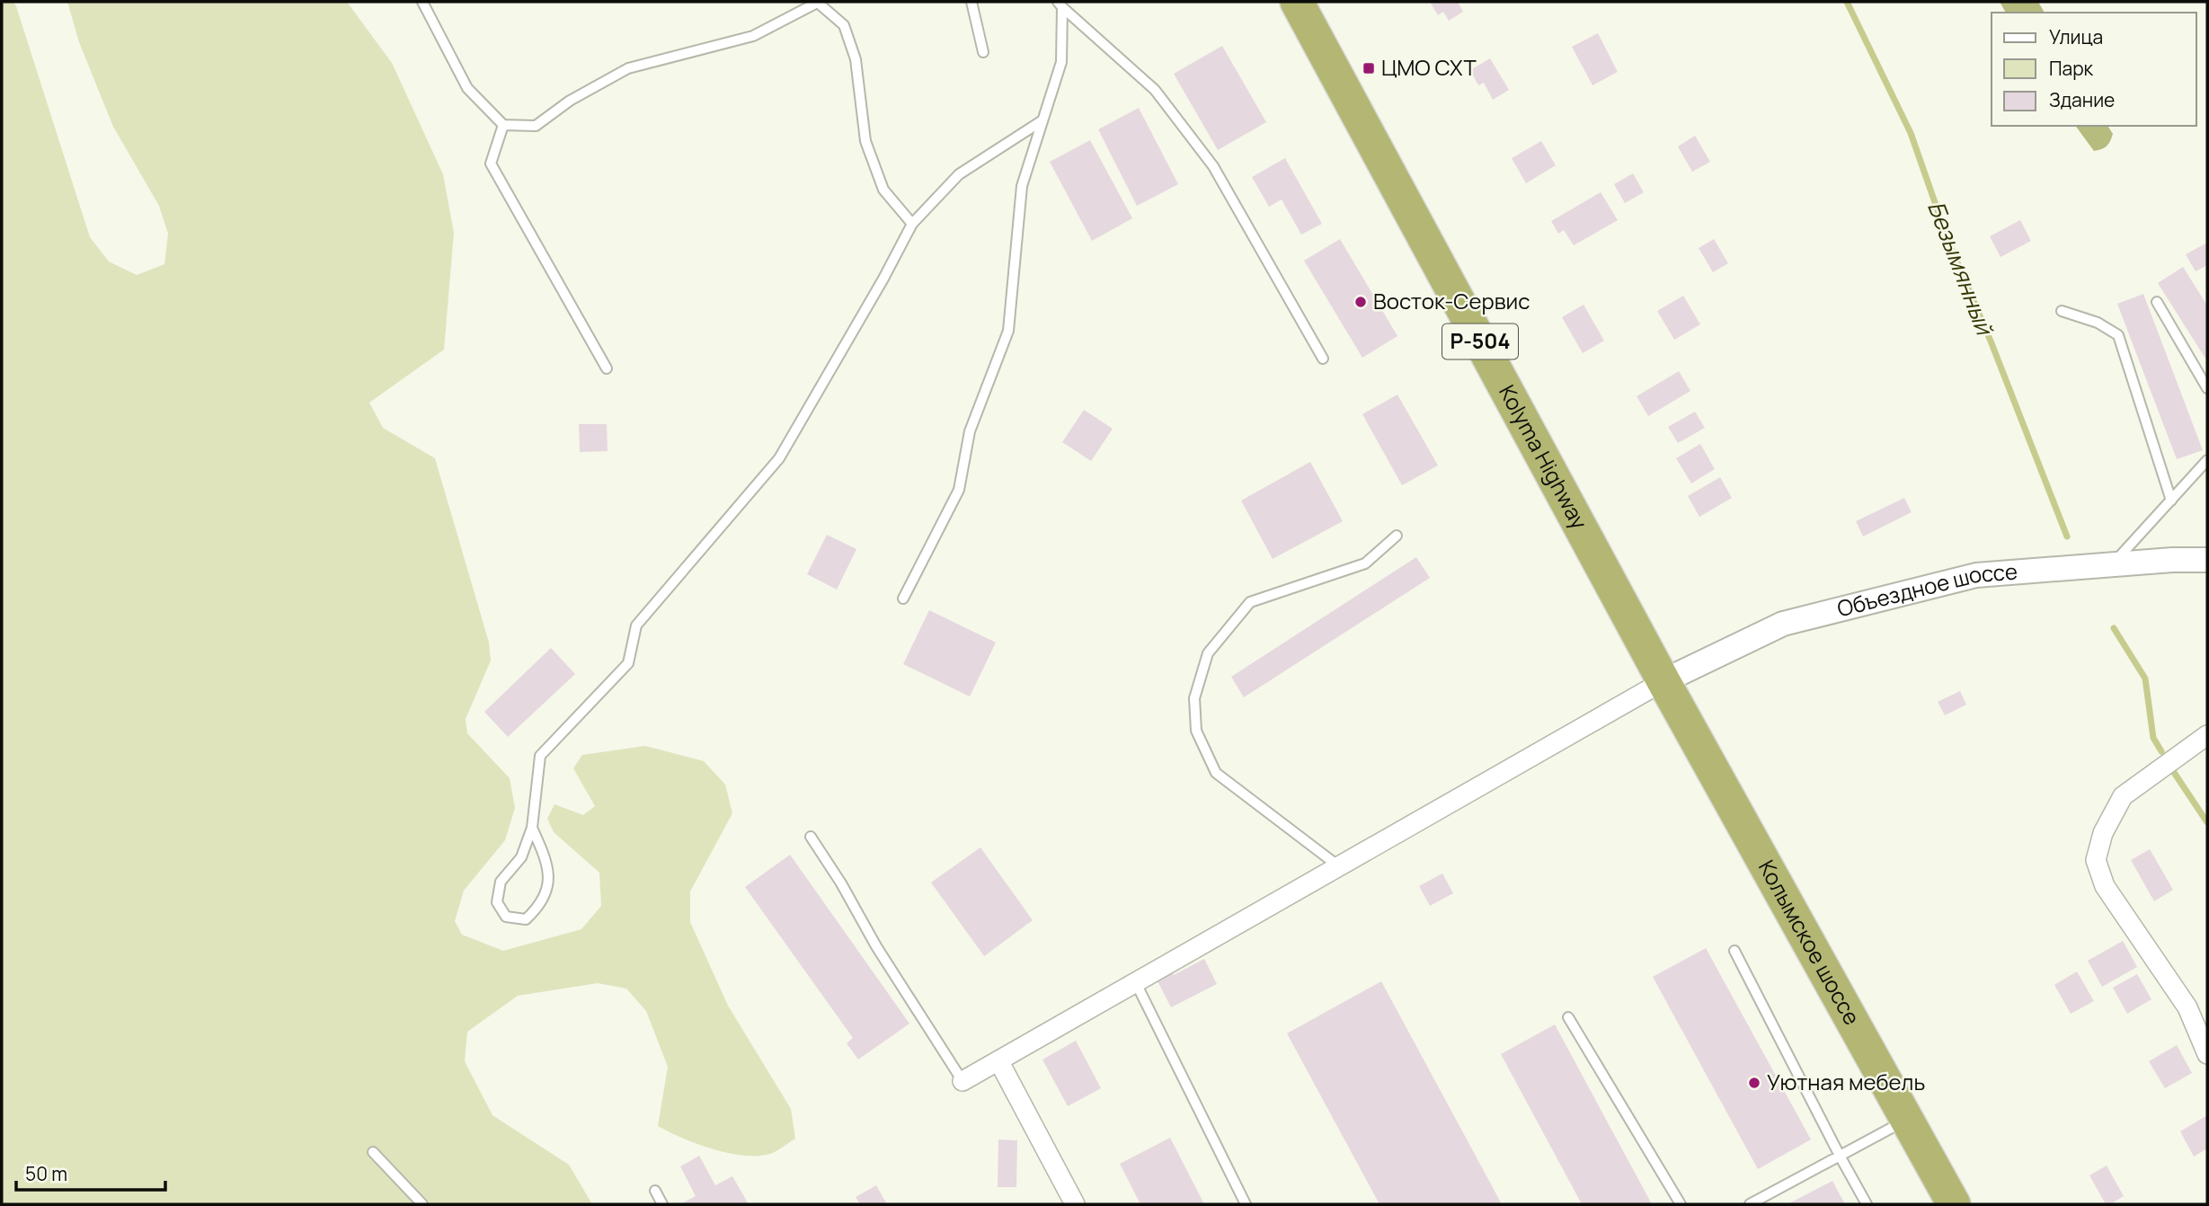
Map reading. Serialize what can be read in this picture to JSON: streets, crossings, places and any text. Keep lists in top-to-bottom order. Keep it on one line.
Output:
{"streets":{"highway":["Р-504","Kolyma Highway","Колымское шоссе"],"street":["Объездное шоссе"]},"crossings":[["Kolyma Highway","Объездное шоссе"],["Kolyma Highway","Колымское шоссе"],["Объездное шоссе","Колымское шоссе"]],"water":["Безымянный"],"places":{"transit":["ЦМО СХТ"],"other":["Восток-Сервис","Уютная мебель"]},"legend":["Улица","Парк","Здание"],"scale_bar":"50 m"}
